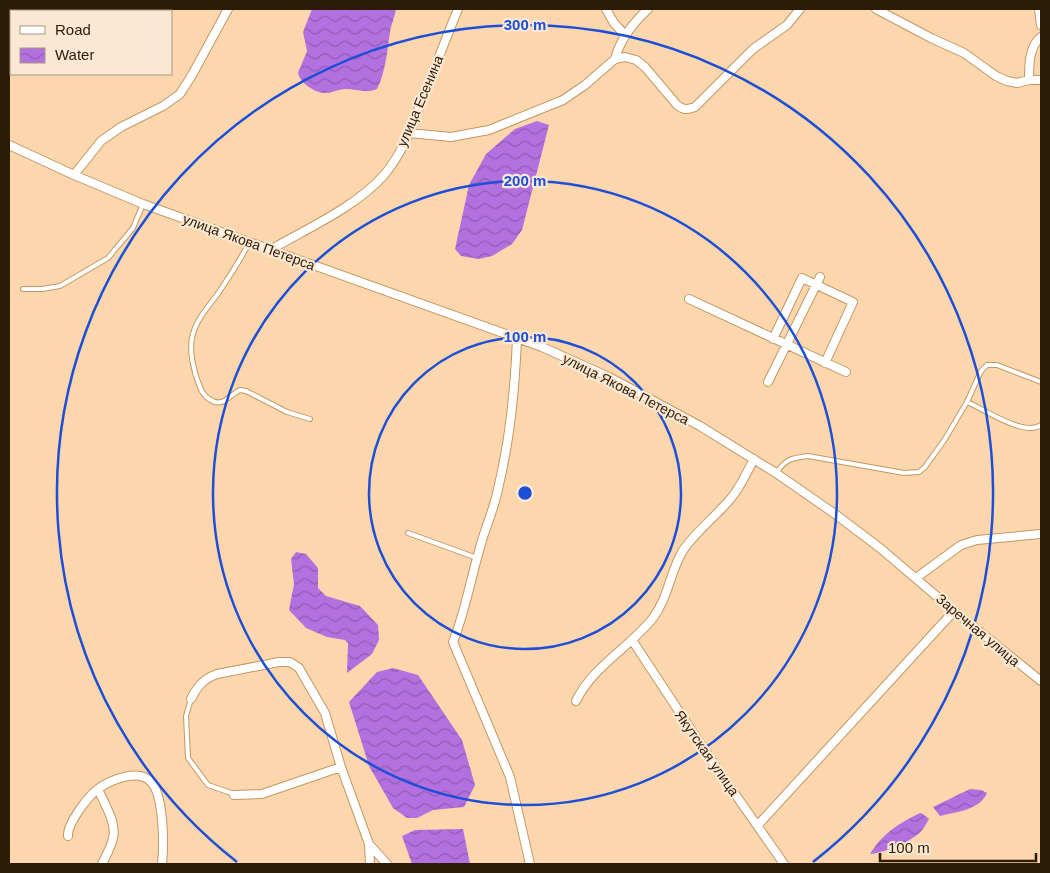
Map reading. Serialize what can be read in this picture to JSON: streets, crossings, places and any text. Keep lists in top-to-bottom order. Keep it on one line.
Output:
{"streets":{"street":["улица Есенина","улица Якова Петерса","Заречная улица","Якутская улица"]},"crossings":[["улица Есенина","улица Якова Петерса"],["улица Якова Петерса","Заречная улица"]],"legend":["Road","Water"],"scale_bar":"100 m","rings":["300 m","200 m","100 m"]}
